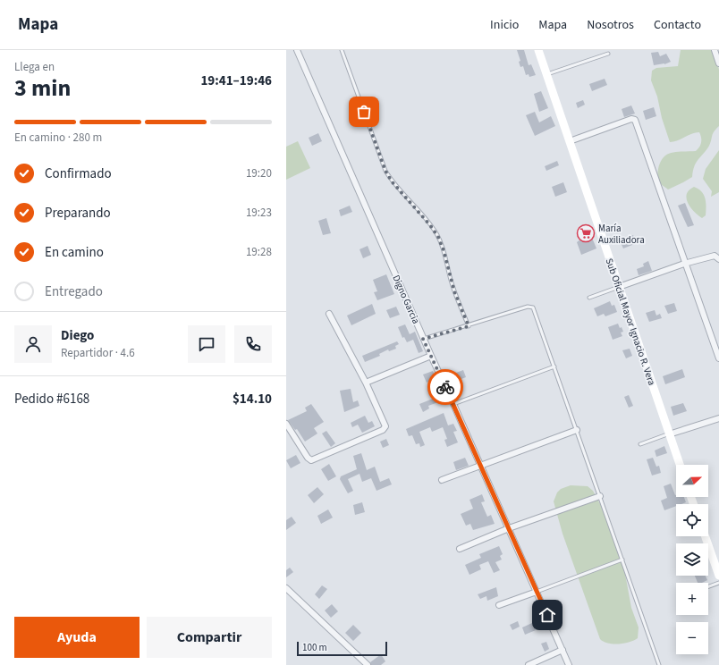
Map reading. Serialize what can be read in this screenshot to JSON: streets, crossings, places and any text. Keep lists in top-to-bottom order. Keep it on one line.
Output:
{"streets":{"street":["Digno Garcia","Sub Oficial Mayor Ignacio R. Vera"]},"places":{"supermarket":["María Auxiliadora"]},"scale_bar":"100 m","north":"right","page":{"header":"Mapa","nav":["Inicio","Mapa","Nosotros","Contacto"],"heading":["3 min","Llega en","19:41–19:46"],"panel":["Diego","Repartidor · 4.6","Pedido #6168","$14.10"],"bar":"En camino · 280 m","list":[["Confirmado","19:20"],["Preparando","19:23"],["En camino","19:28"],"Entregado"],"map_buttons":["+","−"],"buttons":["Ayuda","Compartir"],"scale":"100 m"}}
